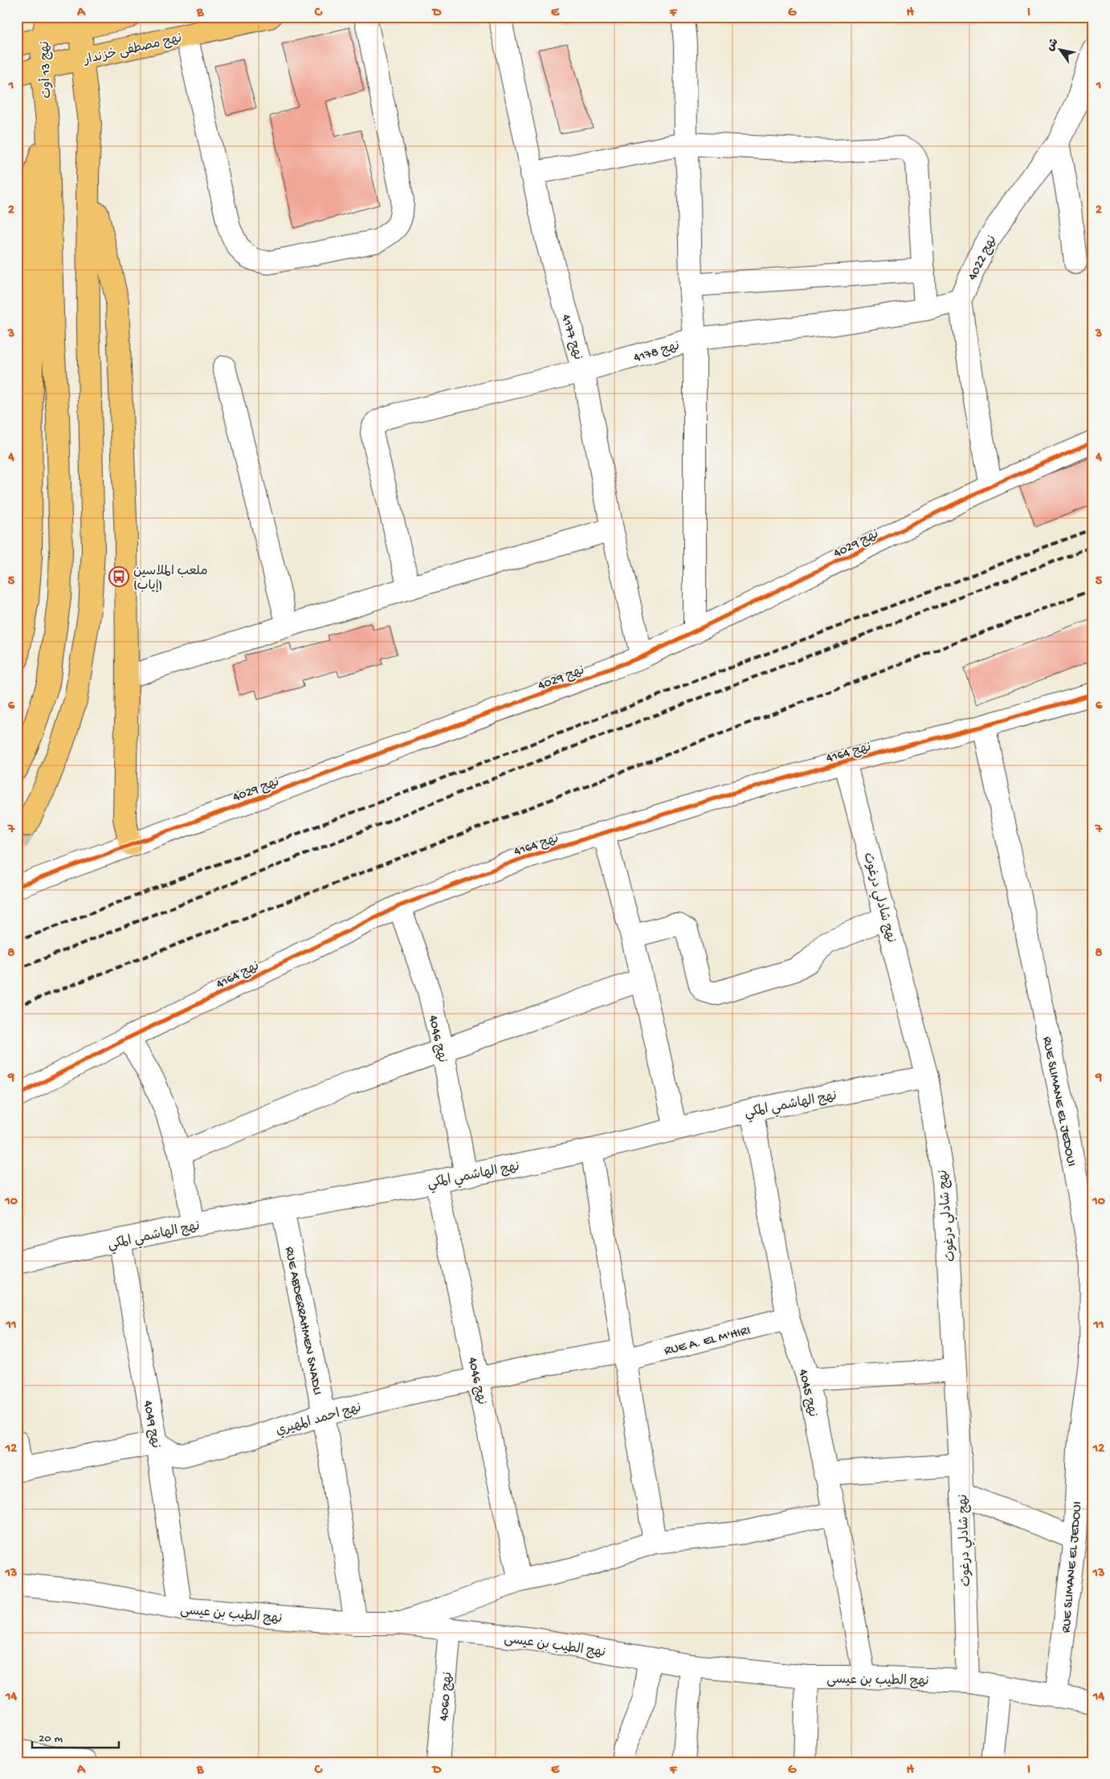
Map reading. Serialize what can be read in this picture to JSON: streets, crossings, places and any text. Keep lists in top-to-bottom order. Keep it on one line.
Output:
{"streets":{"main road":["نهج مصطفى خزندار","نهج 13 أوت"],"street":["نهج 4022","نهج 4177","نهج 4178","نهج 4029","نهج 4164","نهج شادلي درغوث","نهج 4046","RUE SLIMANE EL JEDOUI","نهج الهاشمي المكي","RUE ABDERRAHMEN SNADLI","RUE A. EL M'HIRI","نهج 4045","نهج احمد المهيري","نهج 4049","نهج الطيب بن عيسى","نهج 4060"]},"crossings":[["نهج مصطفى خزندار","نهج 13 أوت"],["نهج 4022","نهج 4178"],["نهج 4177","نهج 4178"],["نهج 4177","نهج 4029"],["نهج 4164","نهج شادلي درغوث"],["نهج 4164","نهج 4046"],["نهج 4164","RUE SLIMANE EL JEDOUI"],["نهج شادلي درغوث","نهج الهاشمي المكي"],["نهج شادلي درغوث","نهج الطيب بن عيسى"],["نهج 4046","نهج الهاشمي المكي"],["نهج 4046","نهج احمد المهيري"],["RUE SLIMANE EL JEDOUI","نهج الطيب بن عيسى"],["نهج الهاشمي المكي","RUE ABDERRAHMEN SNADLI"],["نهج الهاشمي المكي","نهج 4045"],["نهج الهاشمي المكي","نهج 4049"],["RUE ABDERRAHMEN SNADLI","نهج احمد المهيري"],["RUE ABDERRAHMEN SNADLI","نهج الطيب بن عيسى"],["RUE A. EL M'HIRI","نهج 4045"],["RUE A. EL M'HIRI","نهج احمد المهيري"],["نهج 4045","نهج الطيب بن عيسى"],["نهج احمد المهيري","نهج 4049"],["نهج 4049","نهج الطيب بن عيسى"],["نهج الطيب بن عيسى","نهج 4060"]],"places":{"bus stop":["ملعب الملاسين (إياب)"]},"scale_bar":"20 m","north":"top left","grid":{"columns":["A","B","C","D","E","F","G","H","I"],"rows":["1","2","3","4","5","6","7","8","9","10","11","12","13","14"]}}
